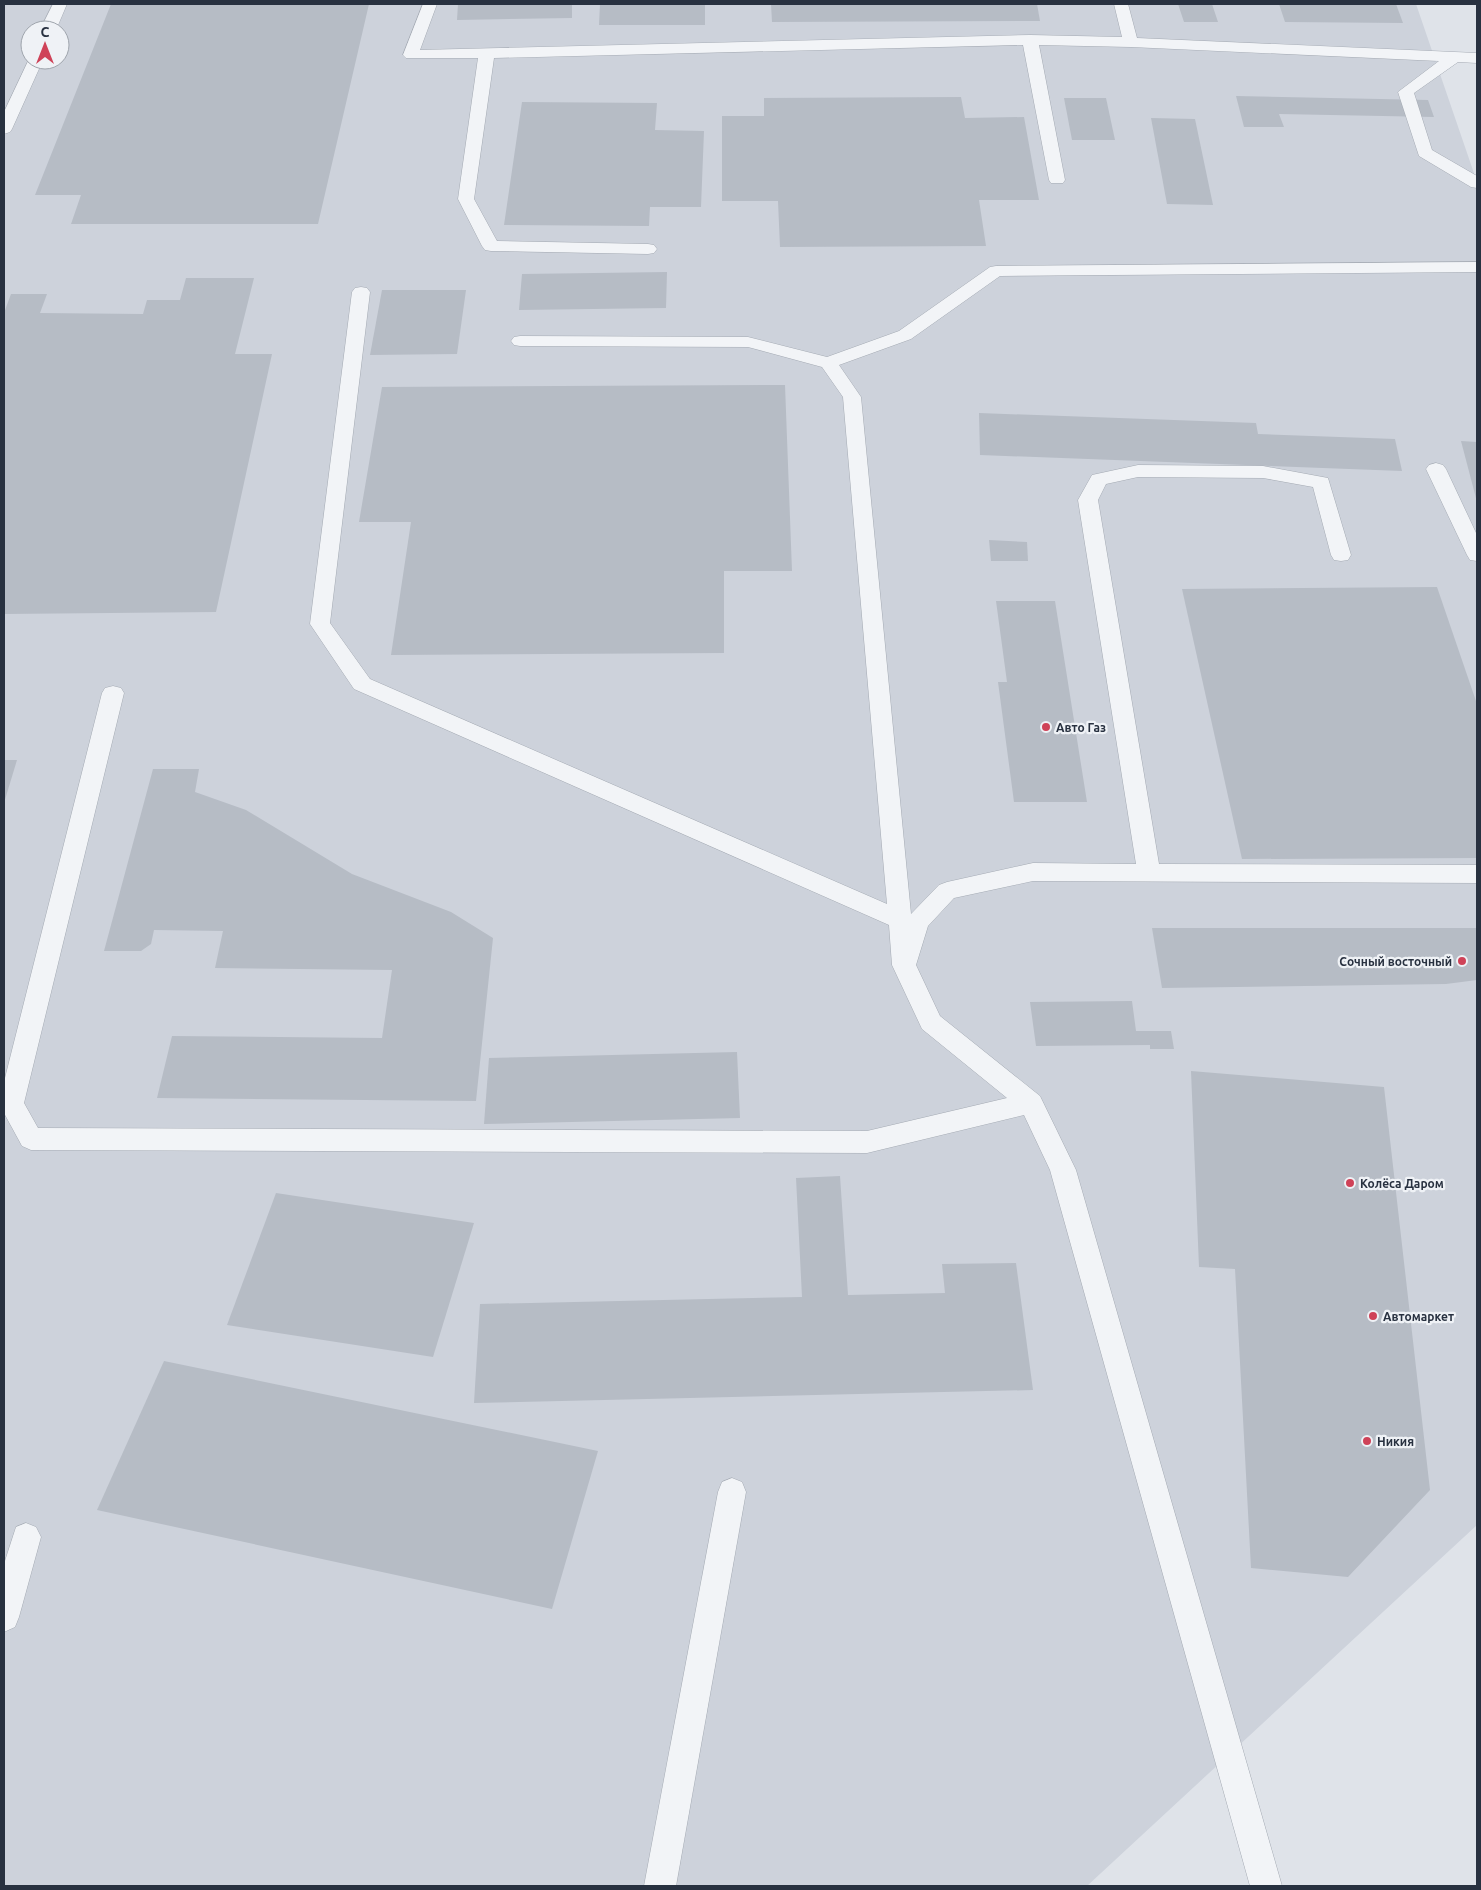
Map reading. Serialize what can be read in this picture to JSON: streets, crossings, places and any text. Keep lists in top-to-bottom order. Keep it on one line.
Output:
{"places":["Авто Газ","Сочный восточный","Колёса Даром","Автомаркет","Никия"],"north":"top"}
